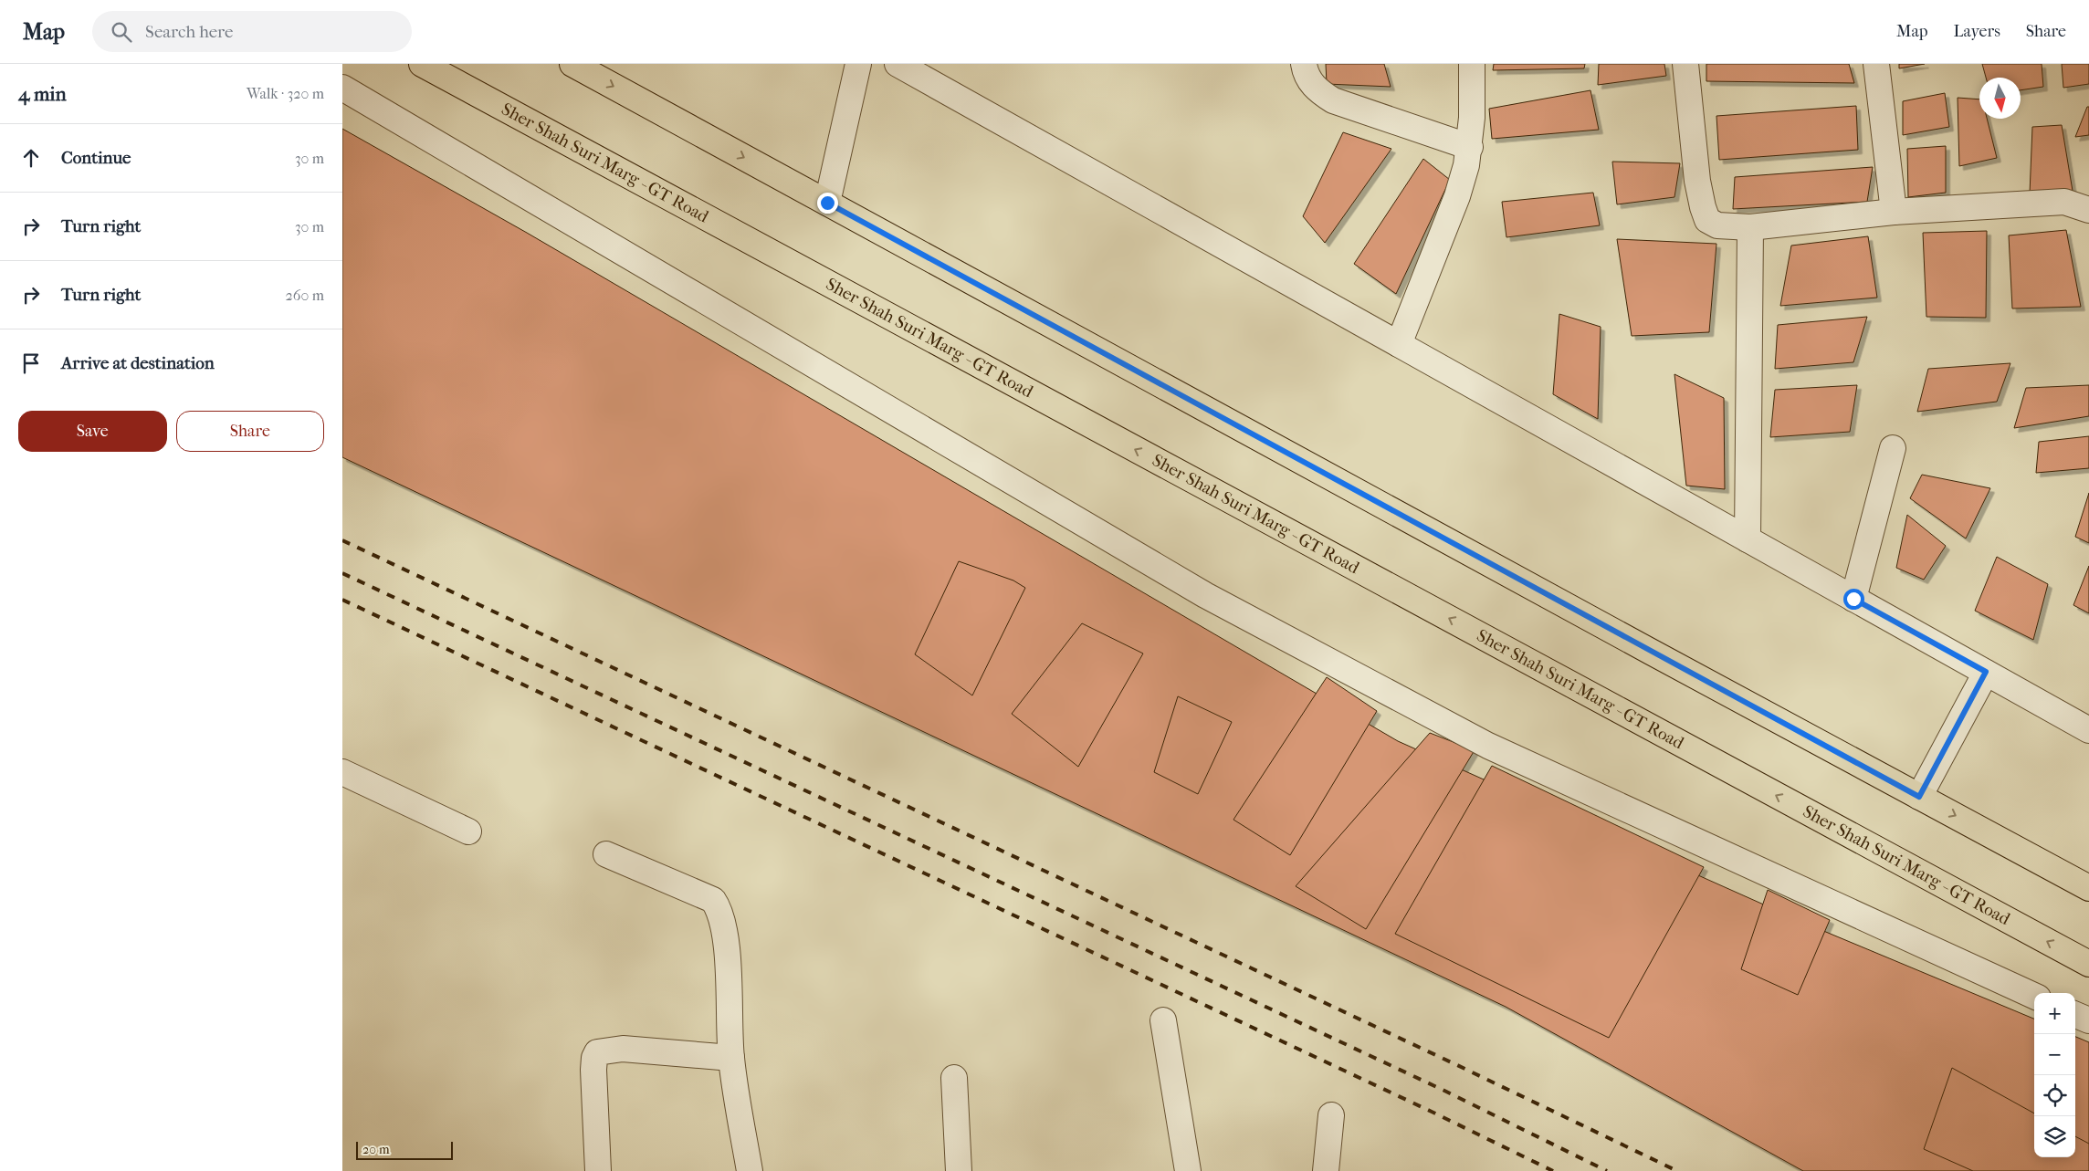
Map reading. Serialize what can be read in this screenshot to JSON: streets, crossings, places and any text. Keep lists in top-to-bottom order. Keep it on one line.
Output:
{"streets":{"main road":["Sher Shah Suri Marg - GT Road"]},"scale_bar":"20 m","north":"bottom","page":{"header":"Map","search":"Search here","nav":["Map","Layers","Share"],"heading":["4 min","Walk · 320 m"],"list":[["Continue","30 m"],["Turn right","30 m"],["Turn right","260 m"],"Arrive at destination"],"buttons":["Save","Share"],"map_buttons":["+","−"],"scale":"20 m"}}
